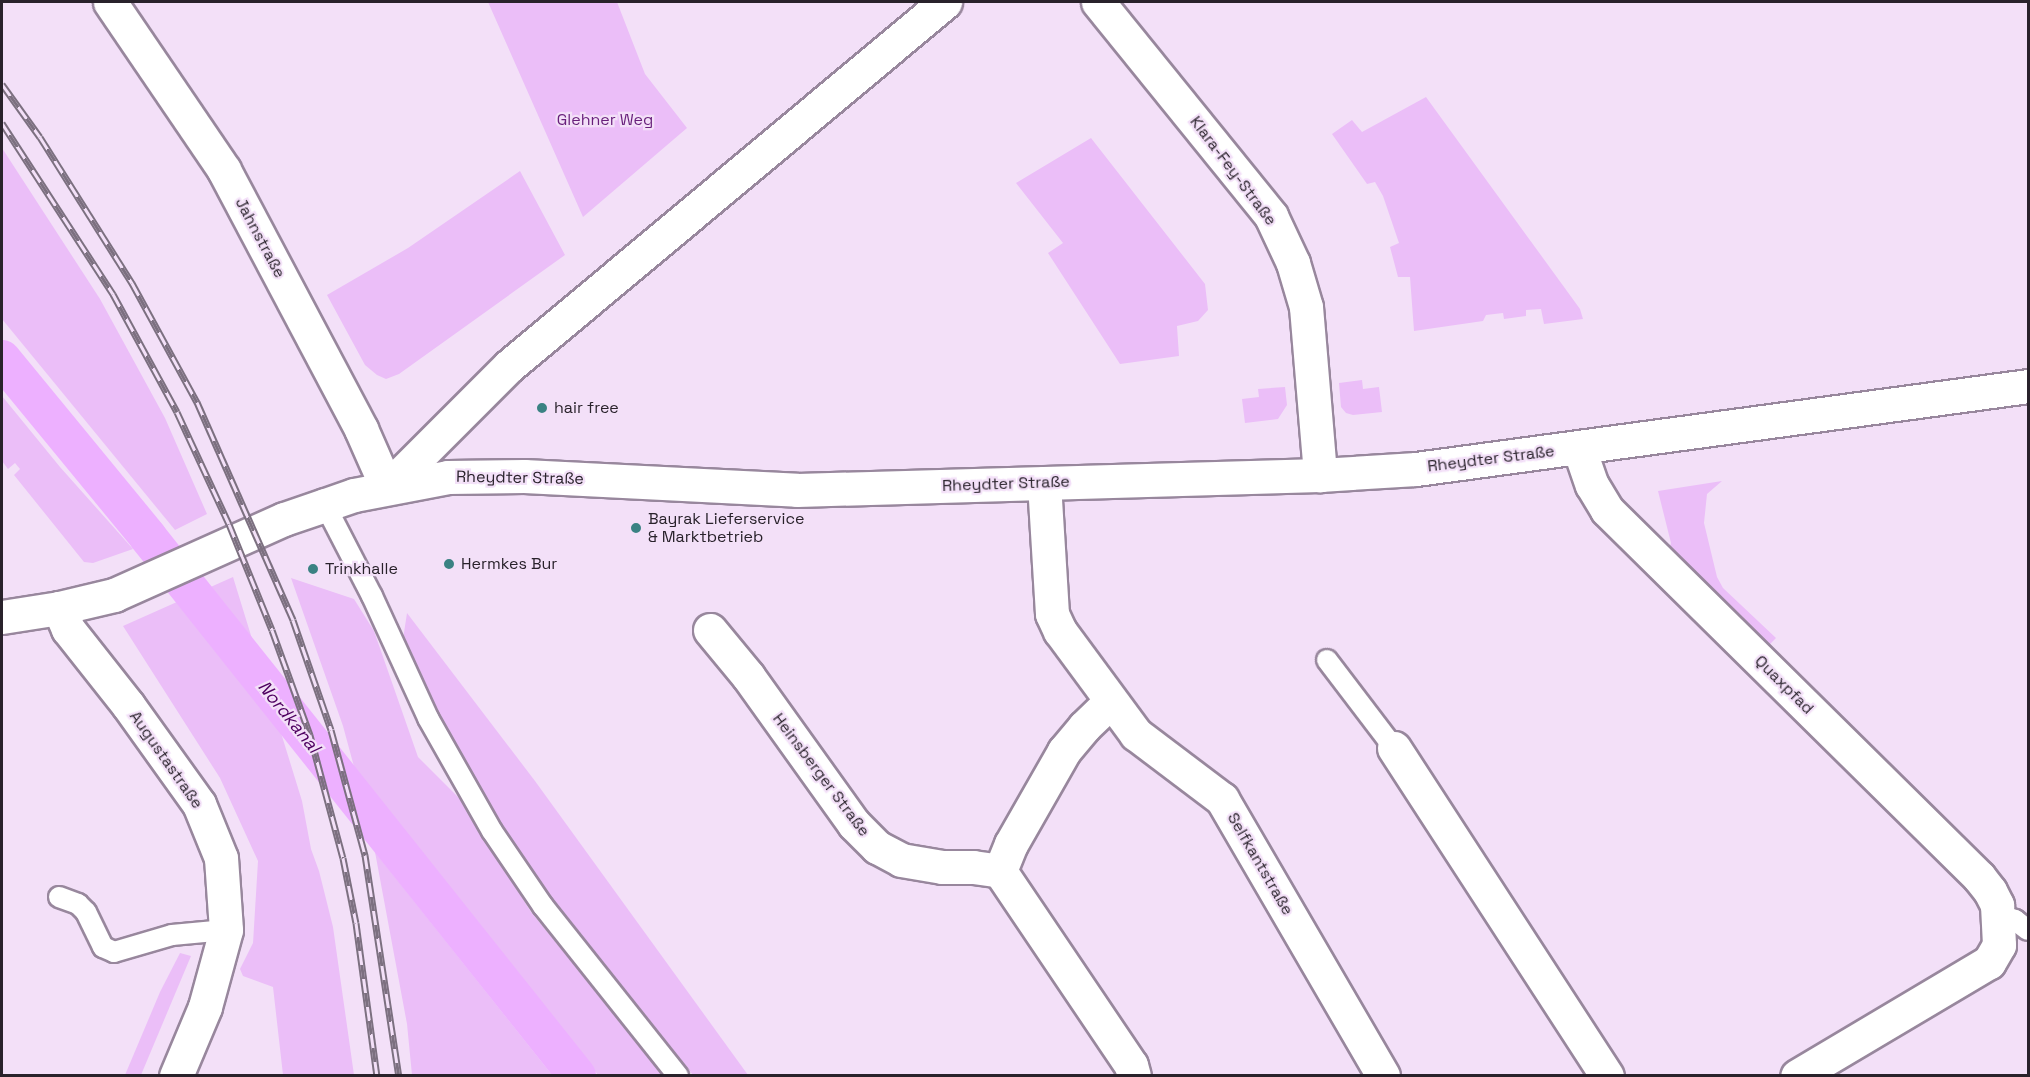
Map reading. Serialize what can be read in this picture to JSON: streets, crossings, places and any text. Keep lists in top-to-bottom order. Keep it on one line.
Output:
{"streets":{"street":["Klara-Fey-Straße","Jahnstraße","Rheydter Straße","Quaxpfad","Augustastraße","Heinsberger Straße","Selfkantstraße"]},"crossings":[["Klara-Fey-Straße","Rheydter Straße"],["Jahnstraße","Rheydter Straße"],["Rheydter Straße","Quaxpfad"],["Rheydter Straße","Augustastraße"],["Rheydter Straße","Selfkantstraße"]],"water":["Nordkanal"],"parks":["Glehner Weg"],"places":["hair free","Bayrak Lieferservice & Marktbetrieb","Hermkes Bur","Trinkhalle"]}
